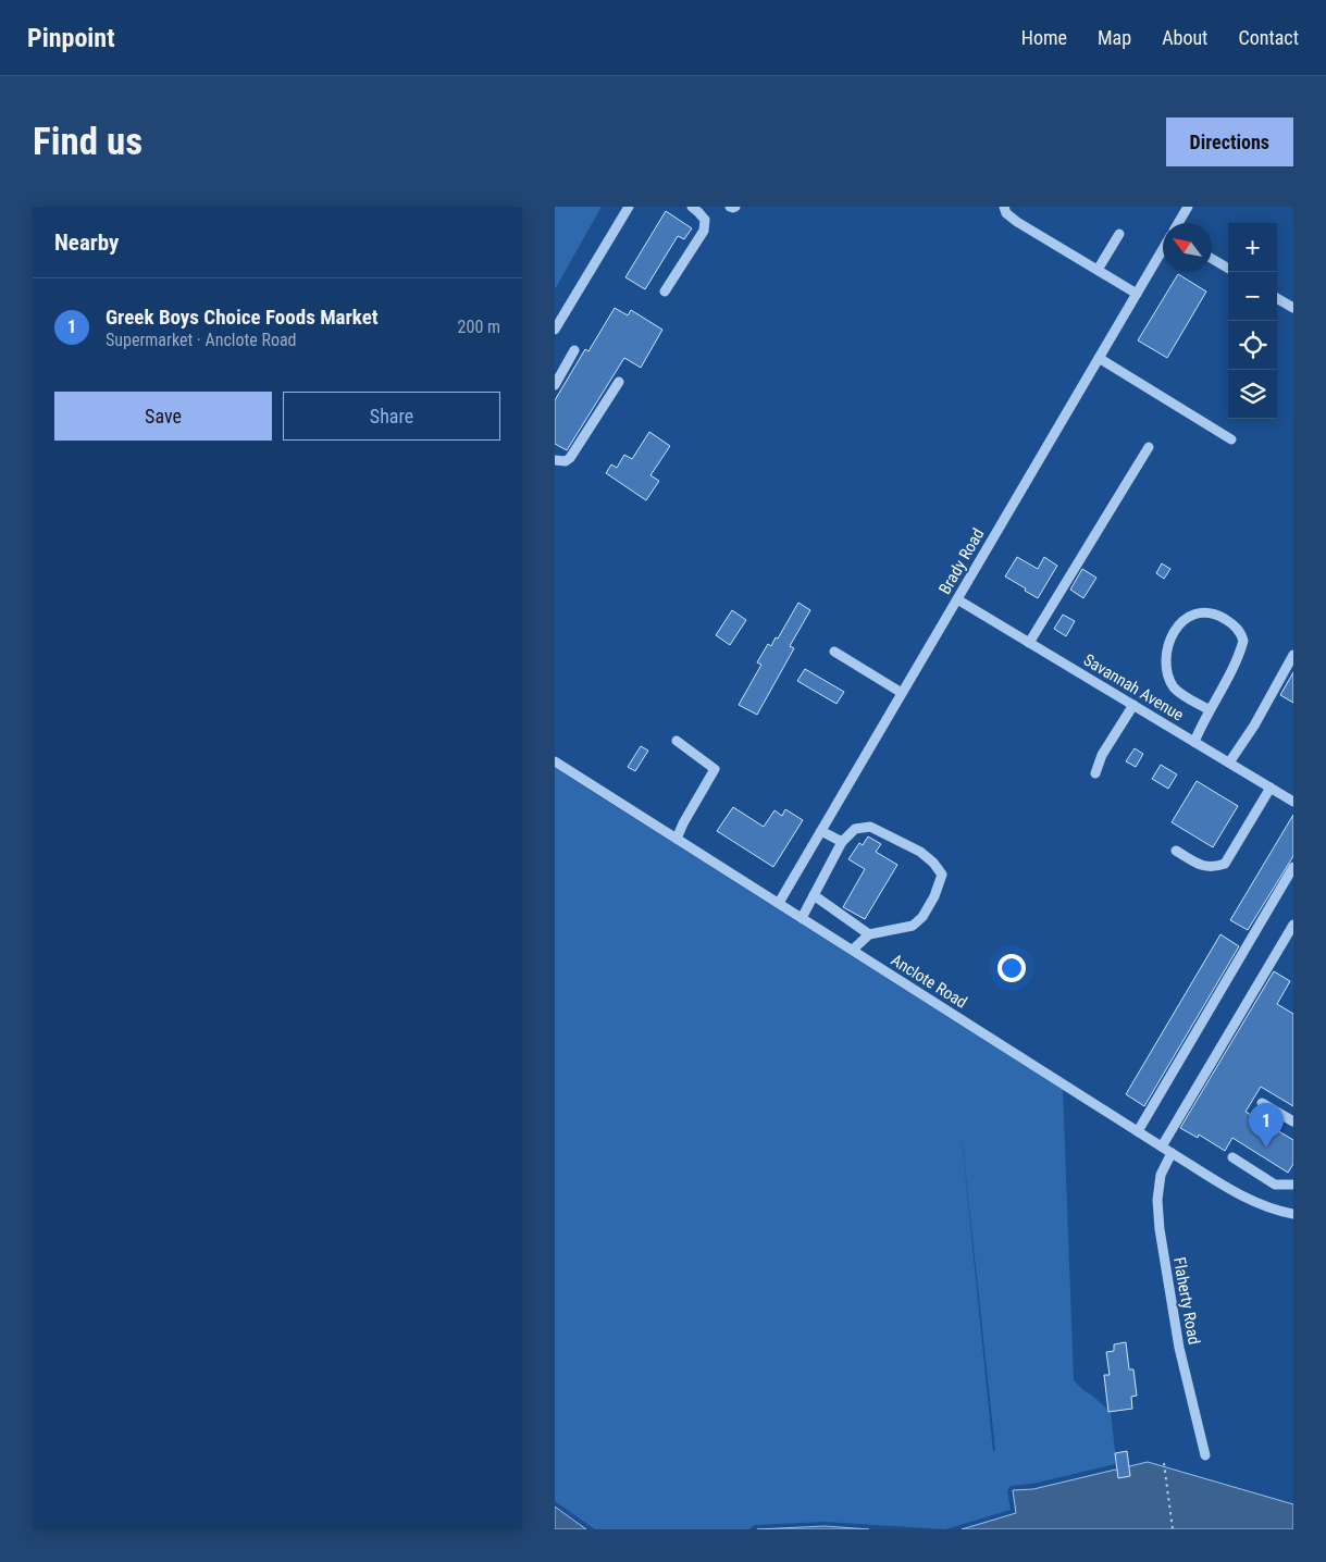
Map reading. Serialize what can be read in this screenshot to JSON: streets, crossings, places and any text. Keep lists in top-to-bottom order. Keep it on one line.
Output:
{"streets":{"street":["Brady Road","Savannah Avenue","Anclote Road","Flaherty Road"]},"crossings":[["Brady Road","Savannah Avenue"],["Brady Road","Anclote Road"],["Anclote Road","Flaherty Road"]],"north":"top left","page":{"header":"Pinpoint","nav":["Home","Map","About","Contact"],"buttons":["Directions",["Save","Share"]],"title":"Find us","heading":"Nearby","map_buttons":["+","−"],"list":[{"mark":"1","name":"Greek Boys Choice Foods Market","note":"Supermarket · Anclote Road","value":"200 m"}],"pins":"1"}}
